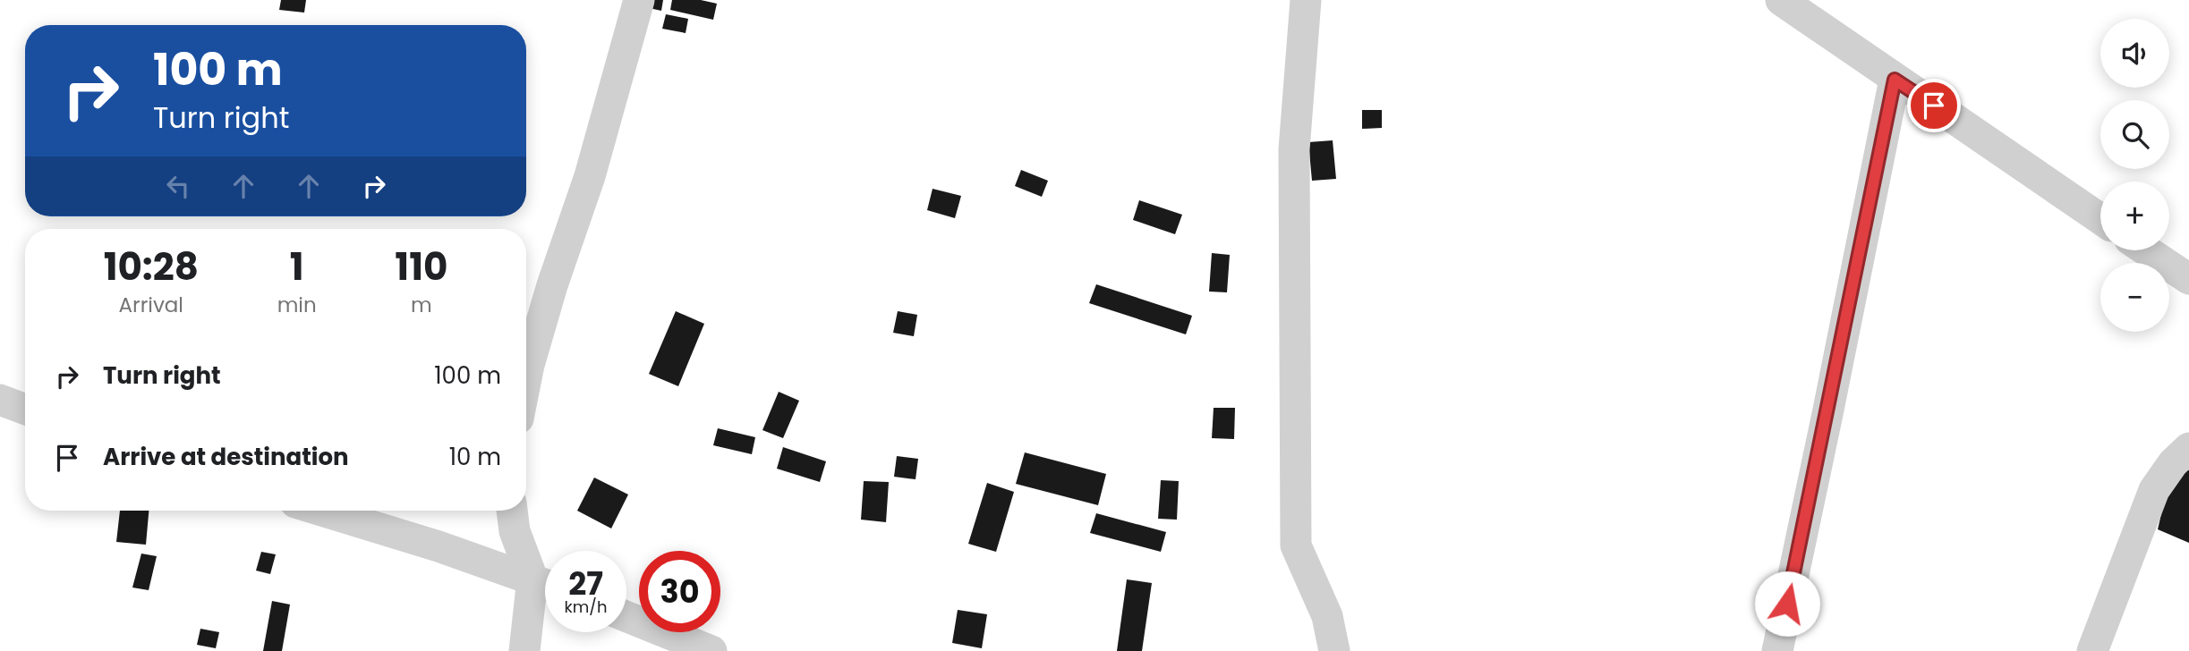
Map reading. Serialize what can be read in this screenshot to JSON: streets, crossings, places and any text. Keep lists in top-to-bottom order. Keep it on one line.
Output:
{"page":{"map_buttons":["+","−"],"turn":["100 m","Turn right"],"eta":["10:28","Arrival","1","min","110","m"],"list":[{"name":"Turn right","value":"100 m"},{"name":"Arrive at destination","value":"10 m"}],"speed":"27 km/h","limit":"30"}}
